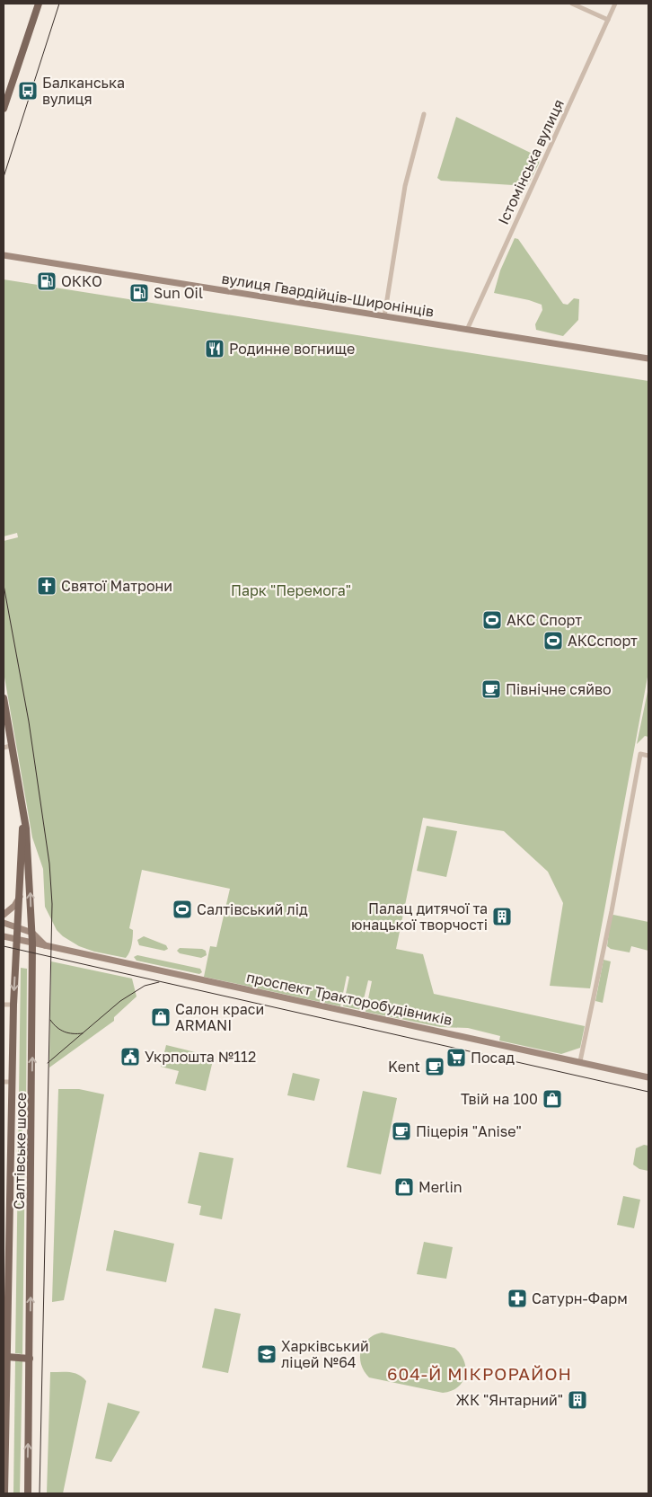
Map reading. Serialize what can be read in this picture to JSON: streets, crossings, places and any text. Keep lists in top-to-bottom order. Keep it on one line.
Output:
{"streets":{"main road":["вулиця Гвардійців-Широнінців","проспект Тракторобудівників","Салтівське шосе"],"street":["Істомінська вулиця"]},"crossings":[["Істомінська вулиця","вулиця Гвардійців-Широнінців"],["проспект Тракторобудівників","Салтівське шосе"]],"districts":["604-Й МІКРОРАЙОН"],"parks":["Парк \"Перемога\""],"places":{"bus stop":["Балканська вулиця"],"fuel station":["ОККО","Sun Oil"],"restaurant":["Родинне вогнище"],"church":["Святої Матрони"],"sports":["АКС Спорт","АКСспорт","Салтівський лід"],"cafe":["Північне сяйво","Kent","Піцерія \"Anise\""],"building":["Палац дитячої та юнацької творчості","ЖК \"Янтарний\""],"shop":["Салон краси ARMANI","Твій на 100","Merlin"],"public building":["Укрпошта №112"],"supermarket":["Посад"],"pharmacy":["Сатурн-Фарм"],"school or university":["Харківський ліцей №64"]}}
